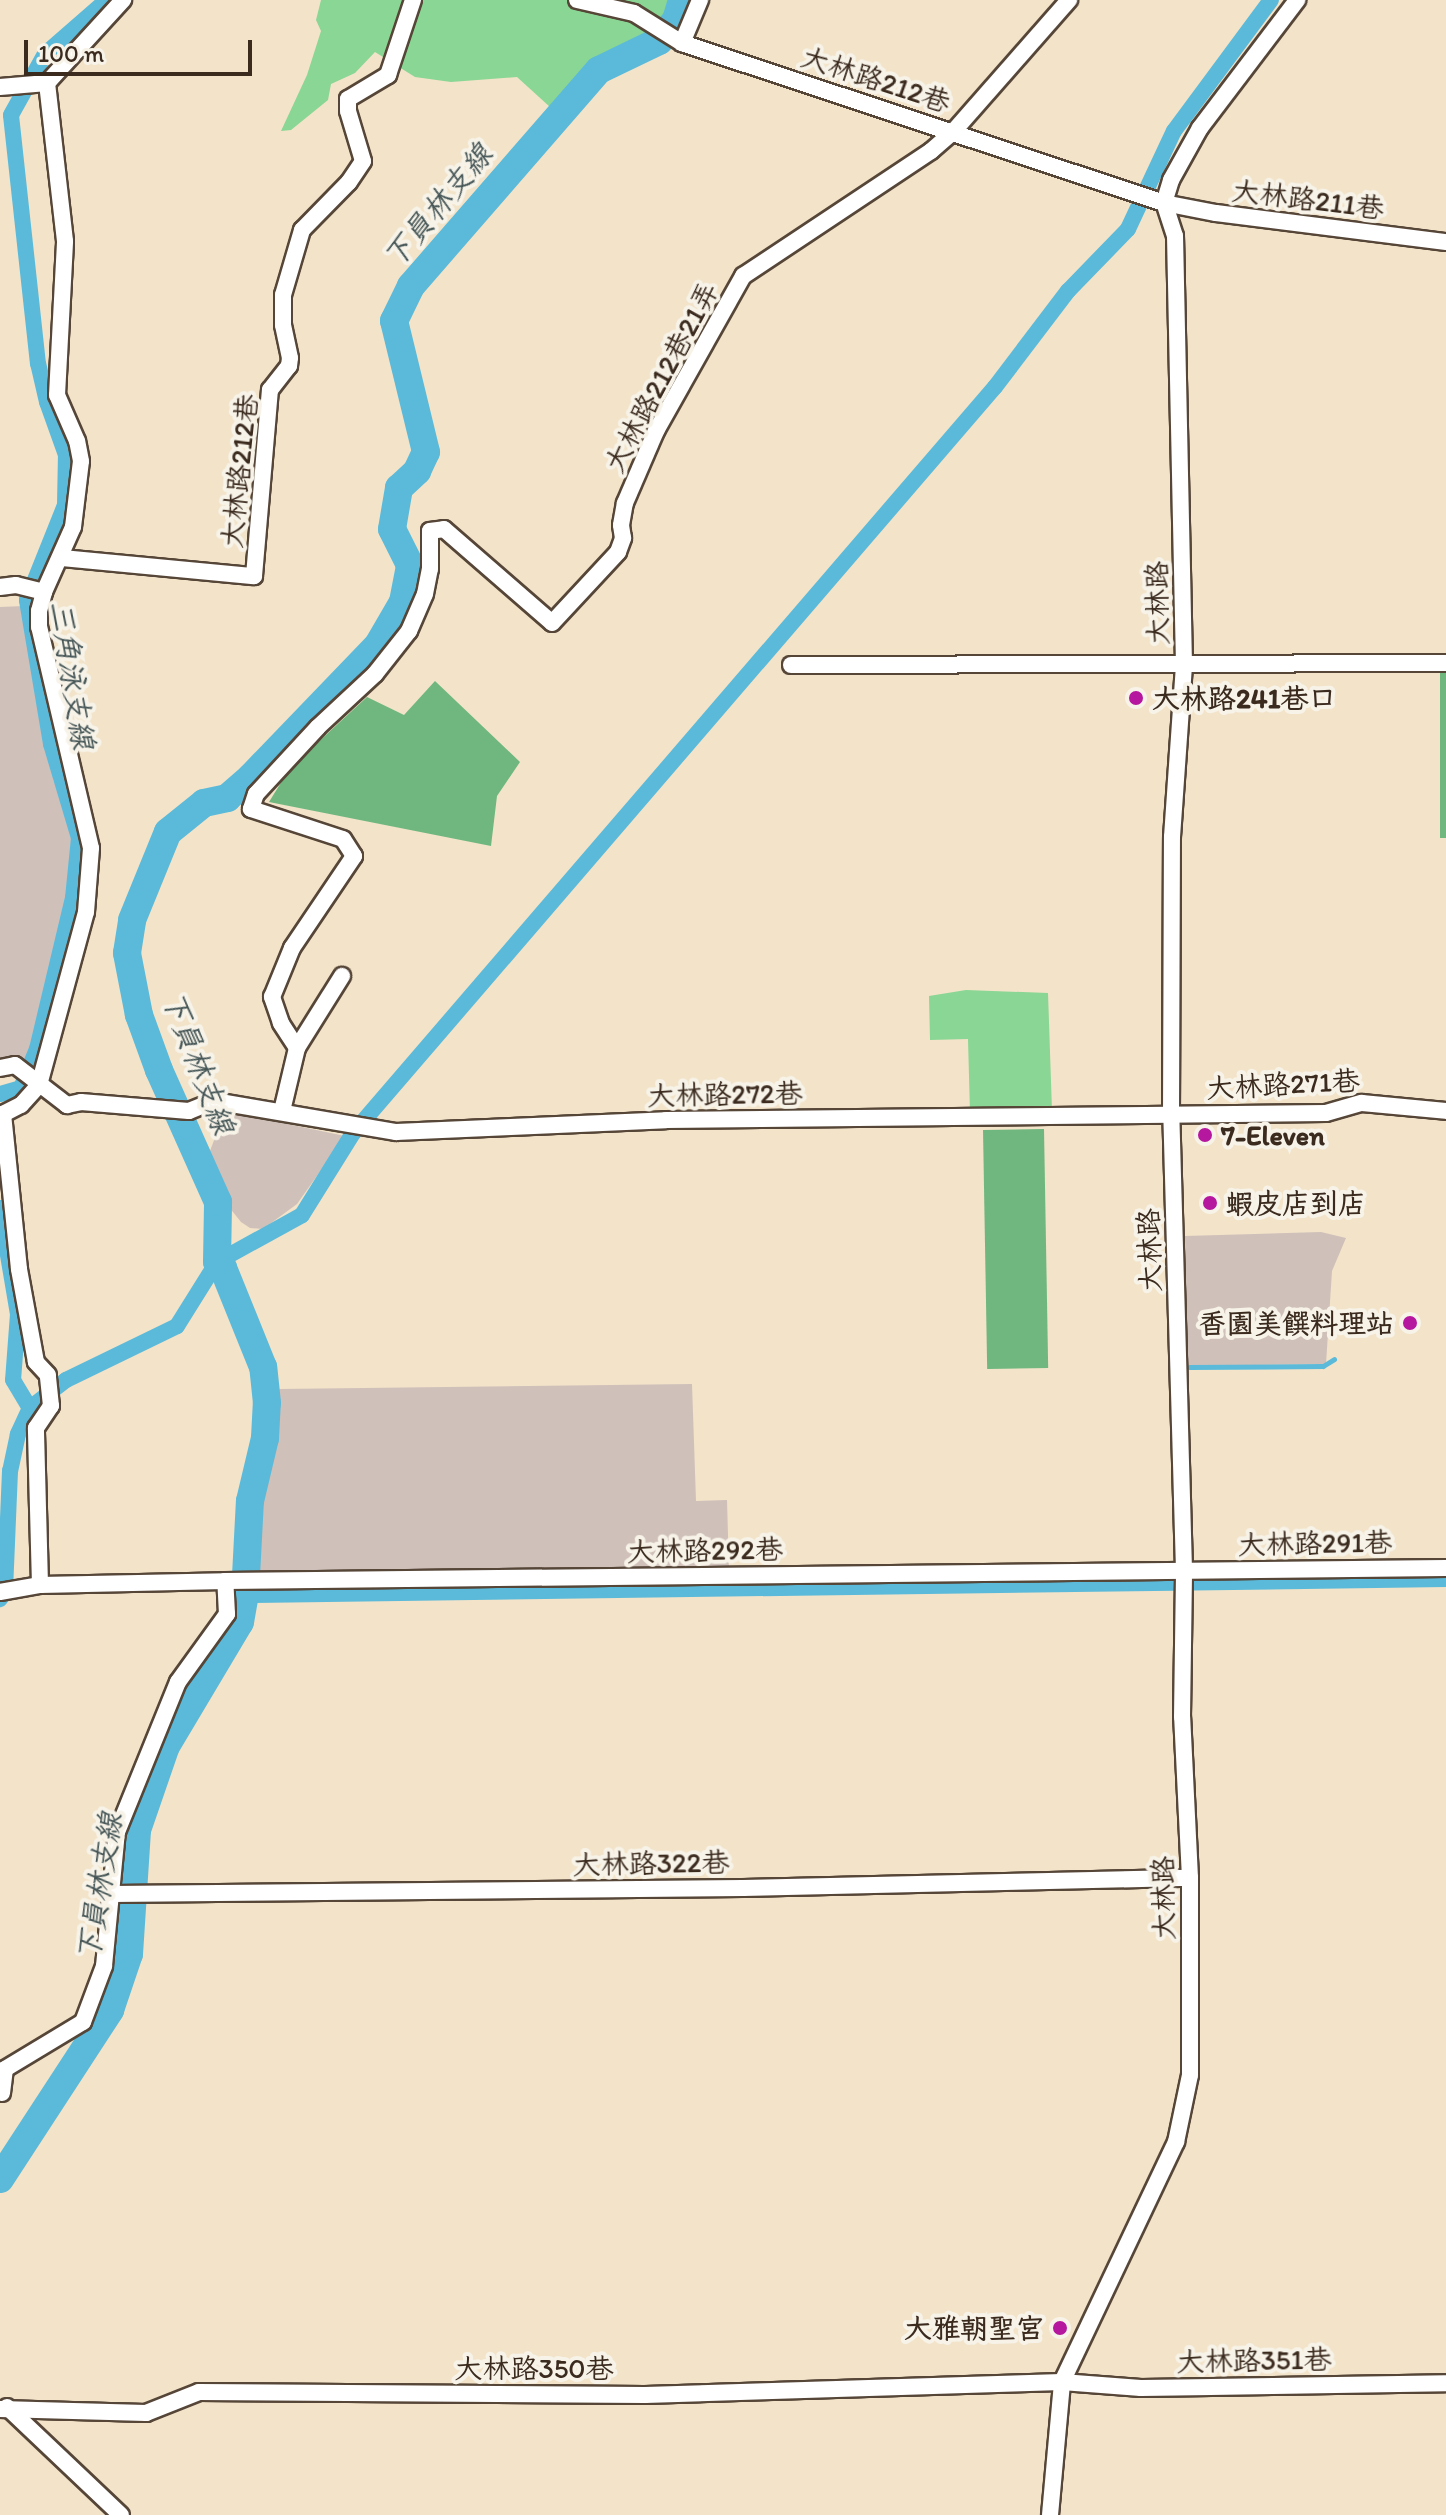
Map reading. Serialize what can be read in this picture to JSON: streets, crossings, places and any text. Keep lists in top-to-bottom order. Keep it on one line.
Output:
{"streets":{"street":["大林路212巷","大林路211巷","大林路212巷21弄","大林路","大林路271巷","大林路272巷","大林路291巷","大林路292巷","大林路322巷","大林路351巷","大林路350巷"]},"crossings":[["大林路212巷","大林路211巷"],["大林路212巷","大林路212巷21弄"],["大林路212巷","大林路"],["大林路211巷","大林路"],["大林路","大林路271巷"],["大林路","大林路272巷"],["大林路","大林路291巷"],["大林路","大林路292巷"],["大林路","大林路322巷"],["大林路","大林路351巷"],["大林路","大林路350巷"],["大林路271巷","大林路272巷"],["大林路291巷","大林路292巷"],["大林路351巷","大林路350巷"]],"water":["下員林支線","三角泳支線"],"places":["大林路241巷口","7-Eleven","蝦皮店到店","香園美饌料理站","大雅朝聖宮"],"scale_bar":"100 m"}
